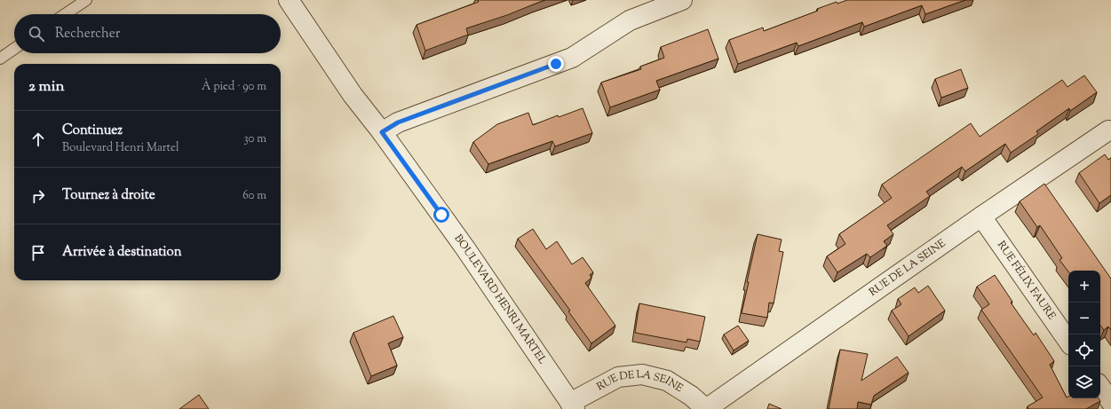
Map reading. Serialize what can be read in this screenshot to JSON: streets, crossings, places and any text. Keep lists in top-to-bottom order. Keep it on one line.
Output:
{"streets":{"street":["RUE DE LA SEINE","RUE FÉLIX FAURE","BOULEVARD HENRI MARTEL"]},"crossings":[["RUE DE LA SEINE","RUE FÉLIX FAURE"],["RUE DE LA SEINE","BOULEVARD HENRI MARTEL"]],"page":{"search":"Rechercher","heading":["2 min","À pied · 90 m"],"list":[["Continuez","Boulevard Henri Martel","30 m"],["Tournez à droite","60 m"],"Arrivée à destination"],"map_buttons":["+","−"]}}
